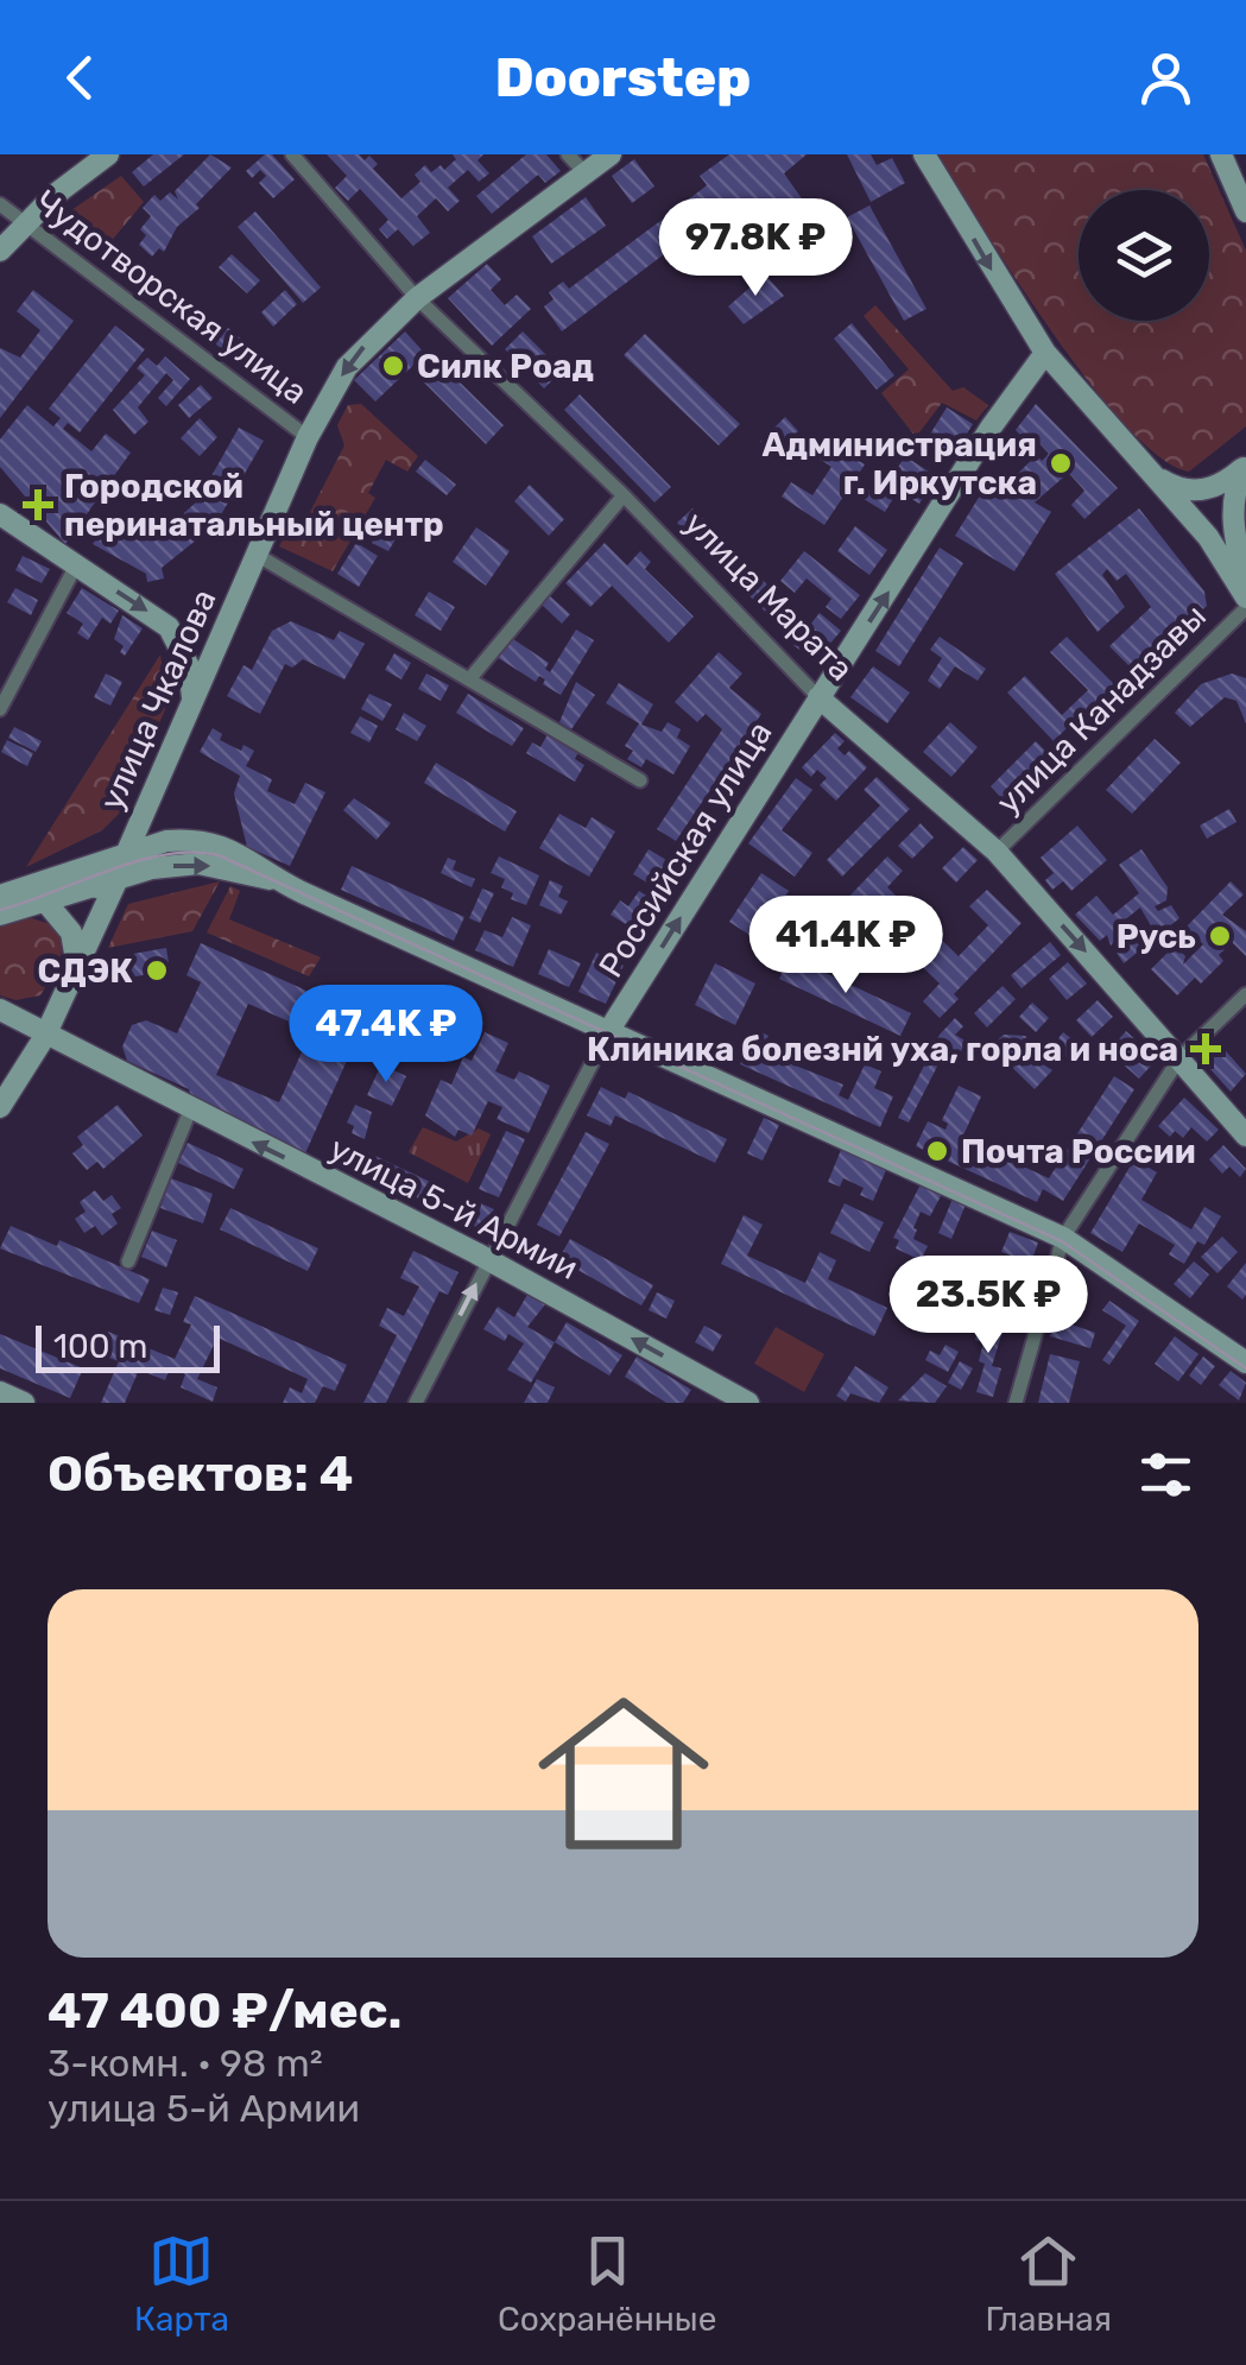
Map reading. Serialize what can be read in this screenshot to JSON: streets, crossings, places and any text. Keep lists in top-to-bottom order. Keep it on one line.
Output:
{"streets":{"main road":["улица Марата","улица Чкалова","Российская улица","улица 5-й Армии"],"street":["Чудотворская улица","улица Канадзавы"]},"crossings":[["Чудотворская улица","улица Чкалова"],["улица Марата","улица Чкалова"],["улица Марата","улица Канадзавы"],["улица Марата","Российская улица"],["Российская улица","улица 5-й Армии"]],"one_way":["Российская улица","улица 5-й Армии"],"places":{"other":["Силк Роад","Администрация г. Иркутска","Русь","СДЭК","Почта России"],"health":["Городской перинатальный центр","Клиника болезнй уха, горла и носа"]},"scale_bar":"100 m","page":{"header":"Doorstep","price":["97.8K ₽","41.4K ₽","47.4K ₽","23.5K ₽"],"scale":"100 m","heading":"Объектов: 4","list":[{"name":"47 400 ₽/мес.","note":"3-комн. · 98 m² · улица 5-й Армии"}],"tabs":["Карта","Сохранённые","Главная"]}}
